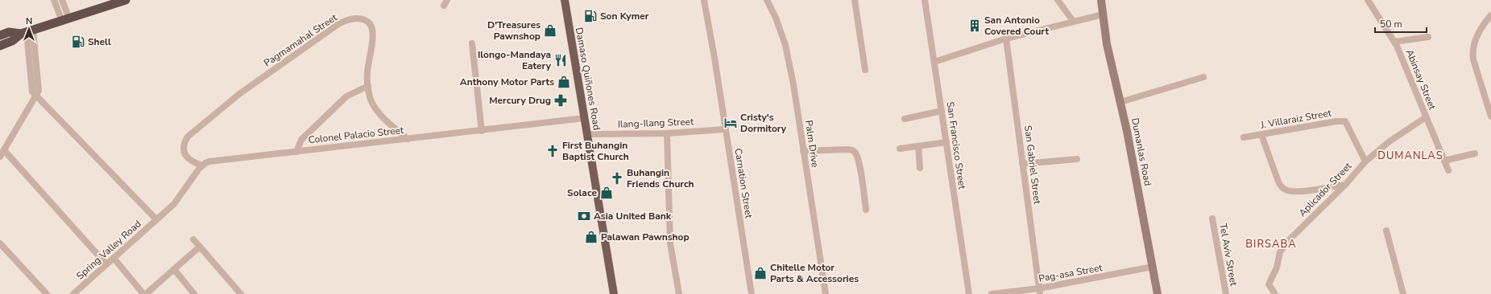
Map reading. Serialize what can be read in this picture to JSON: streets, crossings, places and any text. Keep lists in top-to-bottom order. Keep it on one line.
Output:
{"streets":{"main road":["Damaso Quiñones Road","Dumanlas Road"],"street":["Pagmamahal Street","Abinsay Street","J. Villaraiz Street","Ilang-Ilang Street","Colonel Palacio Street","Palm Drive","San Francisco Street","San Gabriel Street","Carnation Street","Aplicador Street","Spring Valley Road","Tel Aviv Street","Pag-asa Street"]},"crossings":[["Pagmamahal Street","Colonel Palacio Street"],["Damaso Quiñones Road","Ilang-Ilang Street"],["Damaso Quiñones Road","Colonel Palacio Street"],["Abinsay Street","Aplicador Street"],["J. Villaraiz Street","Aplicador Street"],["Ilang-Ilang Street","Carnation Street"],["Dumanlas Road","Pag-asa Street"],["San Gabriel Street","Pag-asa Street"]],"districts":["DUMANLAS","BIRSABA"],"places":{"fuel station":["Son Kymer","Shell"],"building":["San Antonio Covered Court"],"shop":["D'Treasures Pawnshop","Anthony Motor Parts","Solace","Palawan Pawnshop","Chitelle Motor Parts & Accessories"],"restaurant":["Ilongo-Mandaya Eatery"],"pharmacy":["Mercury Drug"],"hotel":["Cristy's Dormitory"],"church":["First Buhangin Baptist Church","Buhangin Friends Church"],"bank":["Asia United Bank"]},"scale_bar":"50 m","north":"top"}
